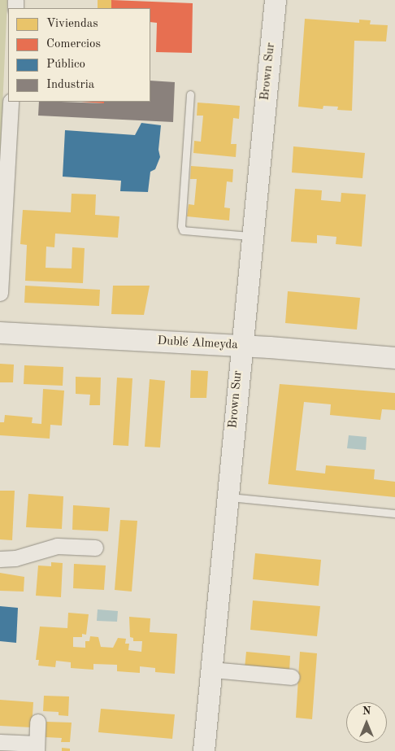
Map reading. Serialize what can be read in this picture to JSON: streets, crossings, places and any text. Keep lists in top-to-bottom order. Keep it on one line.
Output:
{"streets":{"street":["Brown Sur","Dublé Almeyda"]},"crossings":[["Brown Sur","Dublé Almeyda"]],"legend":["Viviendas","Comercios","Público","Industria"],"north":"top"}
